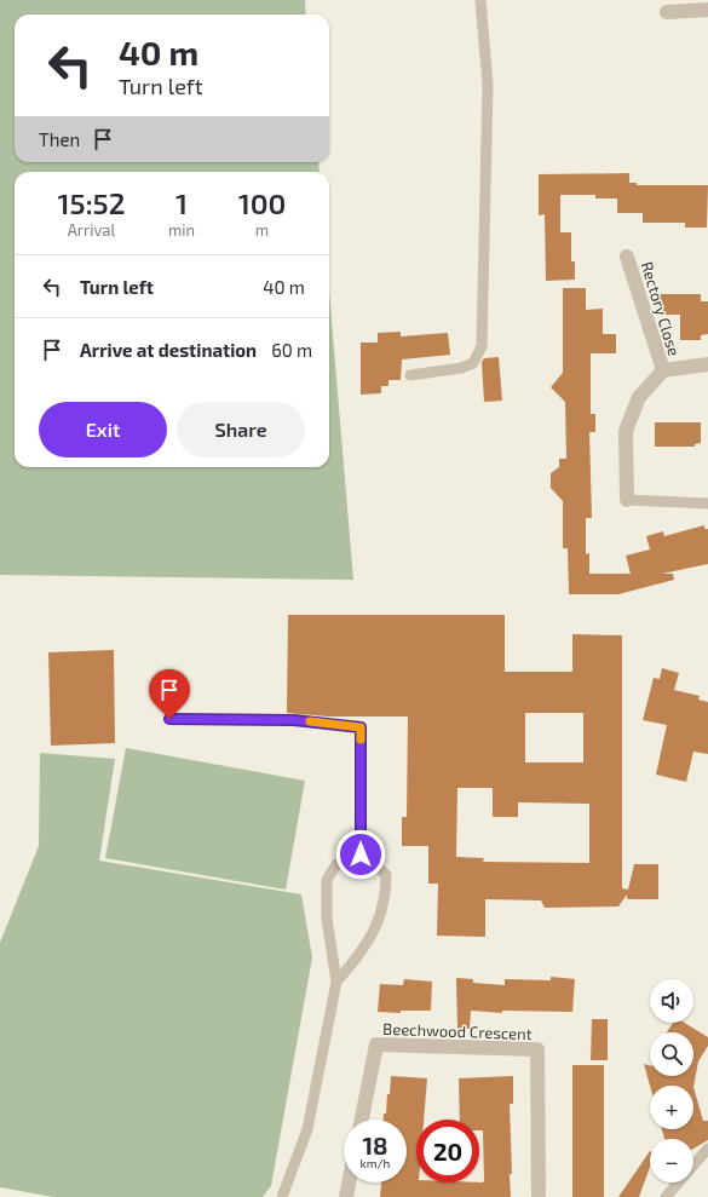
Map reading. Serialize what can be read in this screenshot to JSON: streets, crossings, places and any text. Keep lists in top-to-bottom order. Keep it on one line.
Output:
{"streets":{"street":["Rectory Close","Beechwood Crescent"]},"page":{"turn":["40 m","Turn left"],"then":"Then","eta":["15:52","Arrival","1","min","100","m"],"list":[{"name":"Turn left","value":"40 m"},{"name":"Arrive at destination","value":"60 m"}],"buttons":["Exit","Share"],"map_buttons":["+","−"],"speed":"18 km/h","limit":"20"}}
